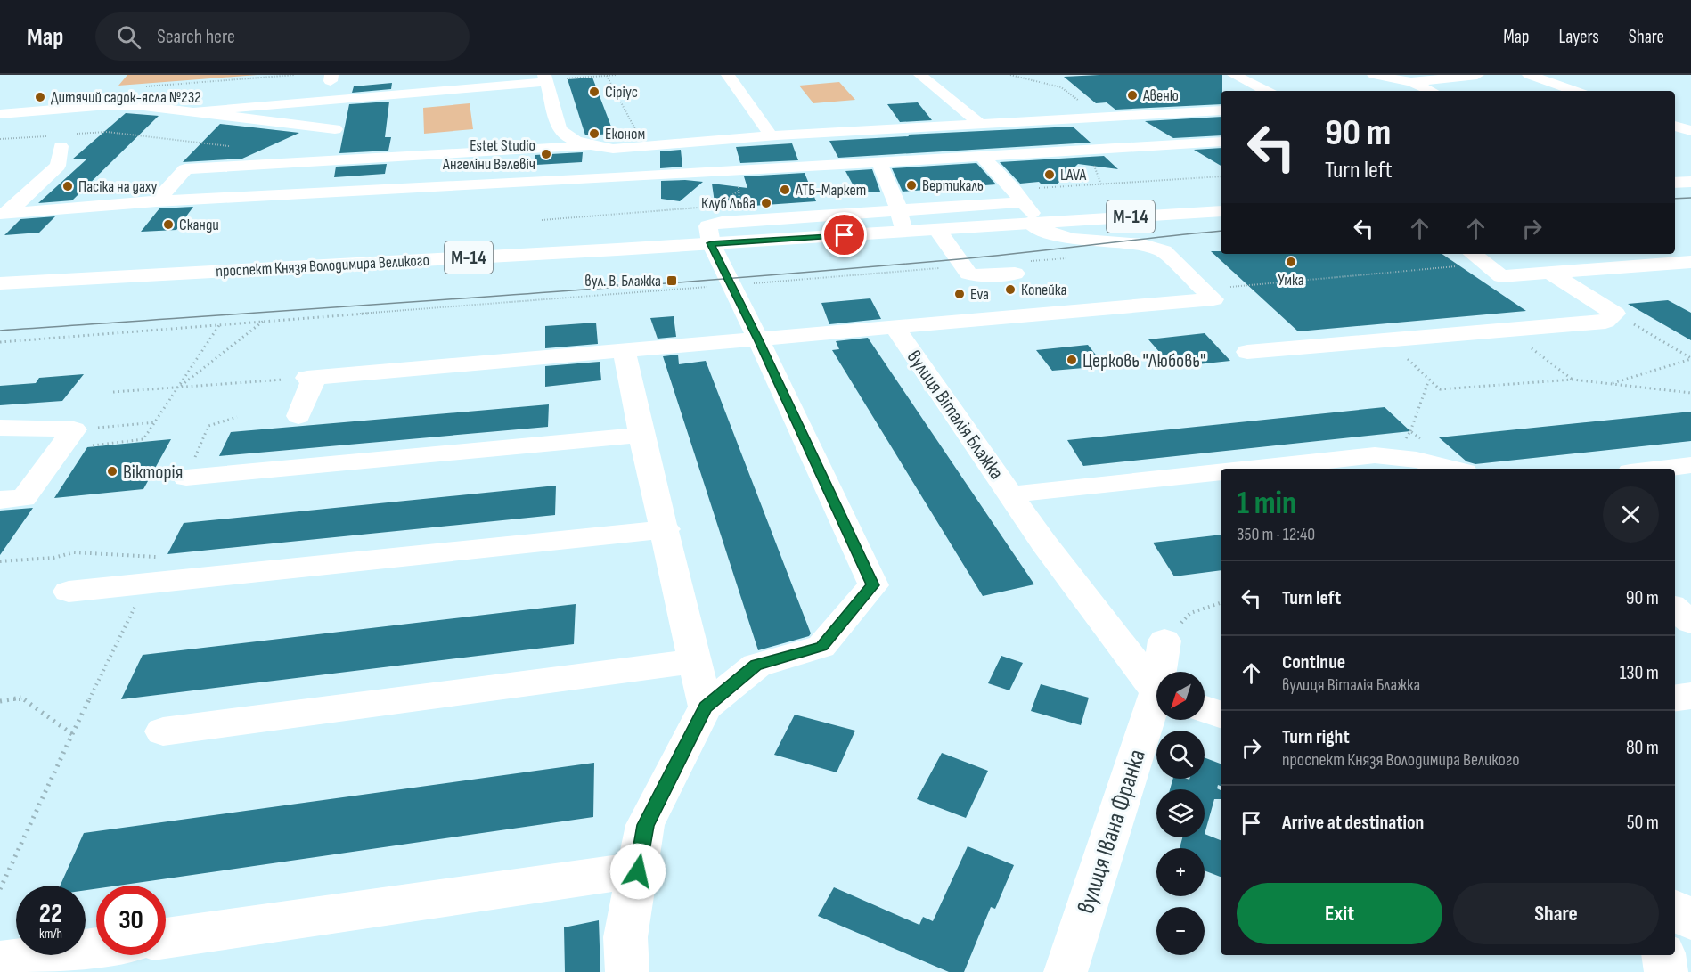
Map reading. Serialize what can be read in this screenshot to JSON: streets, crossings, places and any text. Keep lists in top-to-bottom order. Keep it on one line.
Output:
{"streets":{"main road":["М-14","проспект Князя Володимира Великого","вулиця Віталія Блажка","вулиця Івана Франка"]},"places":{"other":["Сіріус","Авеню","Дитячий садок-ясла №232","Економ","Estet Studio Ангеліни Велевіч","LAVA","Вертикаль","Пасіка на даху","АТБ-Маркет","Клуб Льва","Сканди","Умка","Копейка","Eva","Церковь \"Любовь\"","Вікторія"],"transit":["вул. В. Блажка"]},"north":"bottom left","page":{"header":"Map","search":"Search here","nav":["Map","Layers","Share"],"turn":["90 m","Turn left"],"heading":["1 min","350 m · 12:40"],"list":[{"name":"Turn left","value":"90 m"},{"name":"Continue","note":"вулиця Віталія Блажка","value":"130 m"},{"name":"Turn right","note":"проспект Князя Володимира Великого","value":"80 m"},{"name":"Arrive at destination","value":"50 m"}],"map_buttons":["+","−"],"buttons":["Exit","Share"],"speed":"22 km/h","limit":"30"}}
